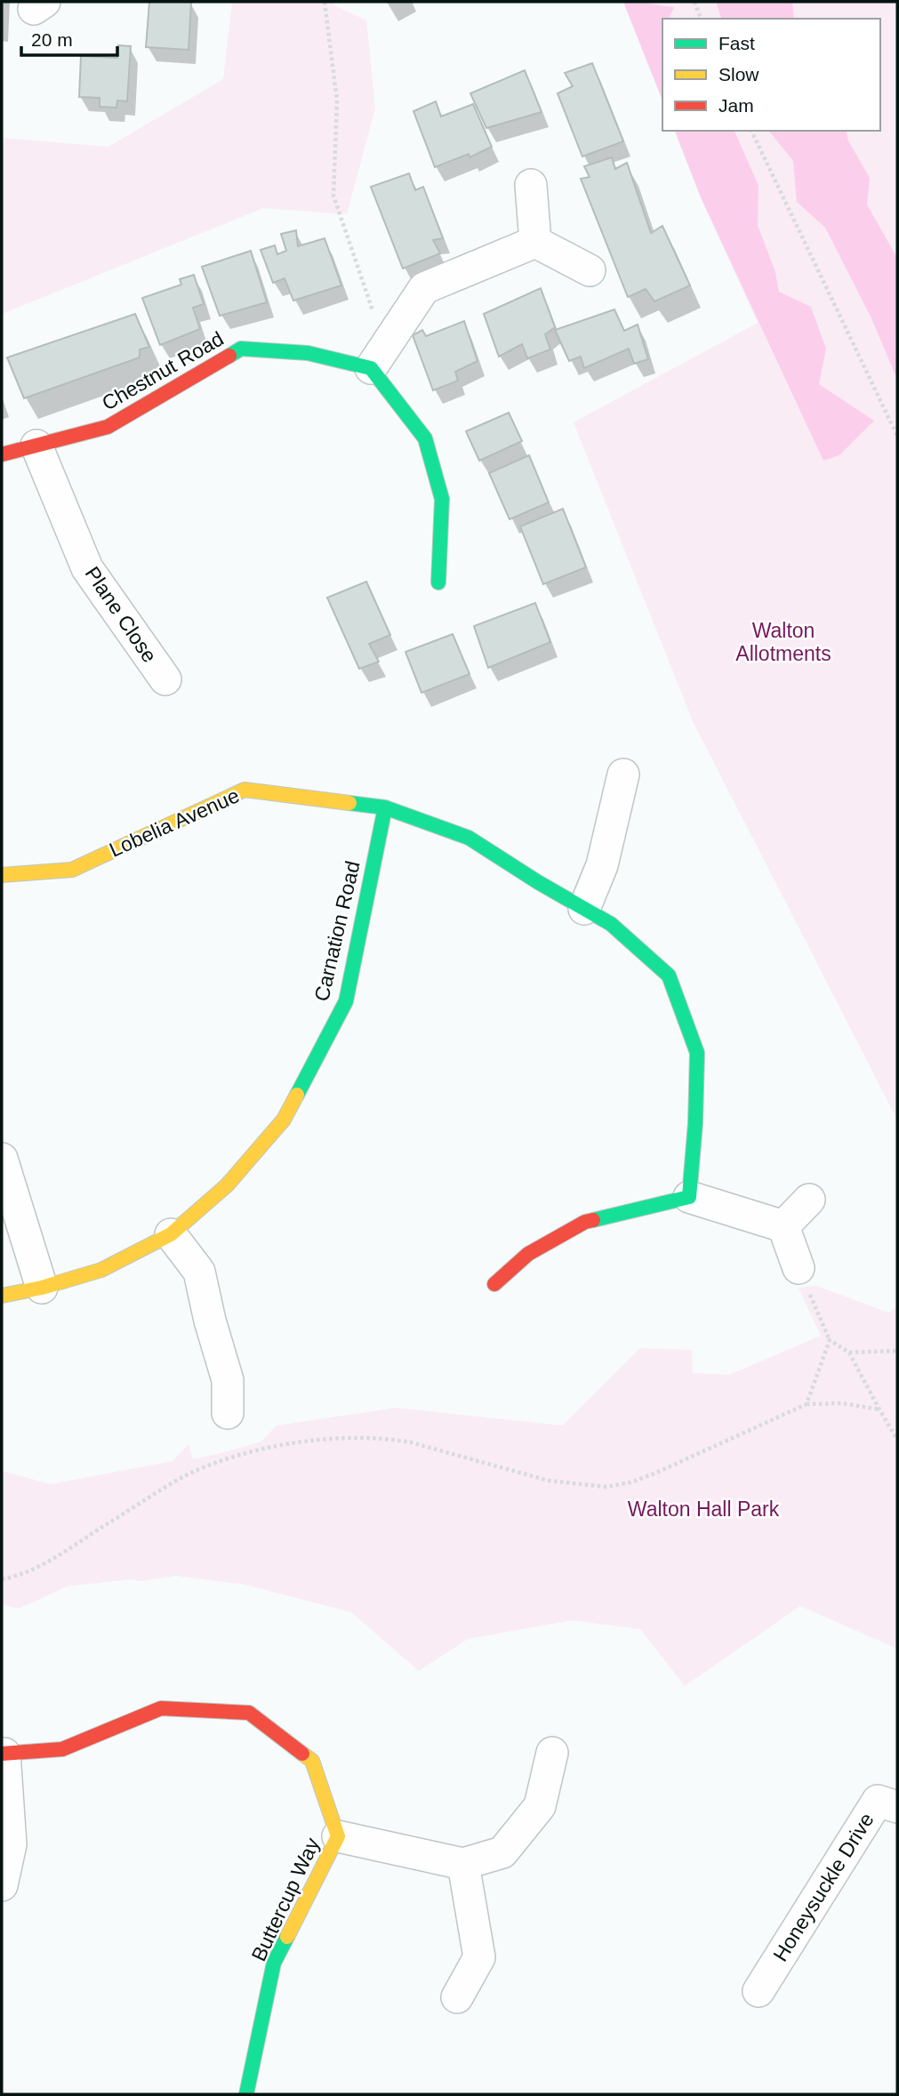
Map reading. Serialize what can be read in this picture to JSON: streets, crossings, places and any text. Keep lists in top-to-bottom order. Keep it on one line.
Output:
{"streets":{"street":["Chestnut Road","Plane Close","Lobelia Avenue","Carnation Road","Honeysuckle Drive","Buttercup Way"]},"crossings":[["Chestnut Road","Plane Close"],["Lobelia Avenue","Carnation Road"]],"parks":["Walton Allotments","Walton Hall Park"],"legend":["Fast","Slow","Jam"],"scale_bar":"20 m"}
